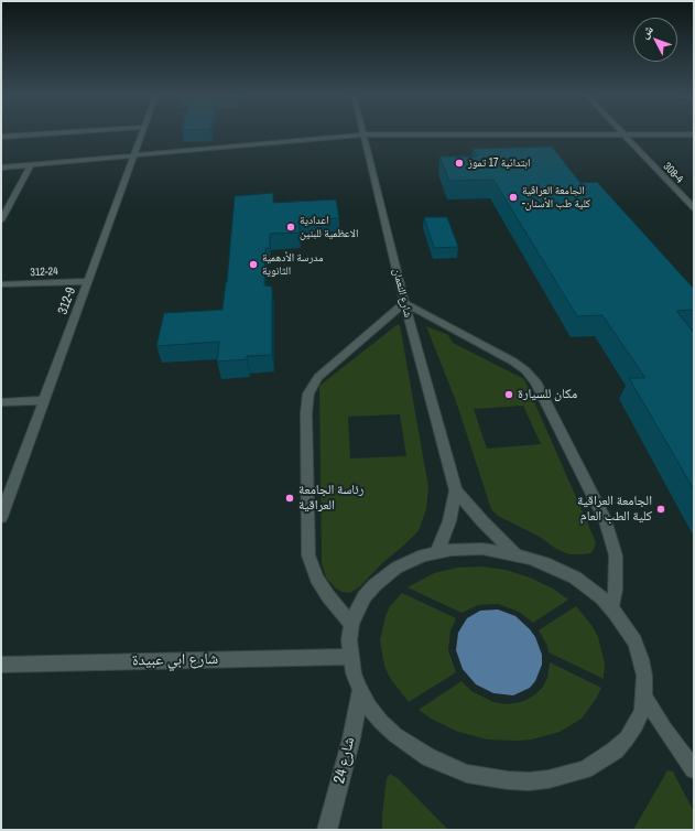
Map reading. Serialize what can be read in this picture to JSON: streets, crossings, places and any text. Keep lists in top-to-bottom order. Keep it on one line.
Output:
{"streets":{"street":["308-4","312-24","شارع النعمان","312-9","شارع ابي عبيدة","شارع 24"]},"crossings":[["312-24","312-9"]],"places":["ابتدائية 17 تموز","الجامعة العراقية -كلية طب الأسنان","اعدادية الاعظمية للبنين","مدرسة الأدهمية الثانوية","مكان للسيارة","رئاسة الجامعة العراقية","الجامعة العراقية كلية الطب العام"],"north":"top left"}
